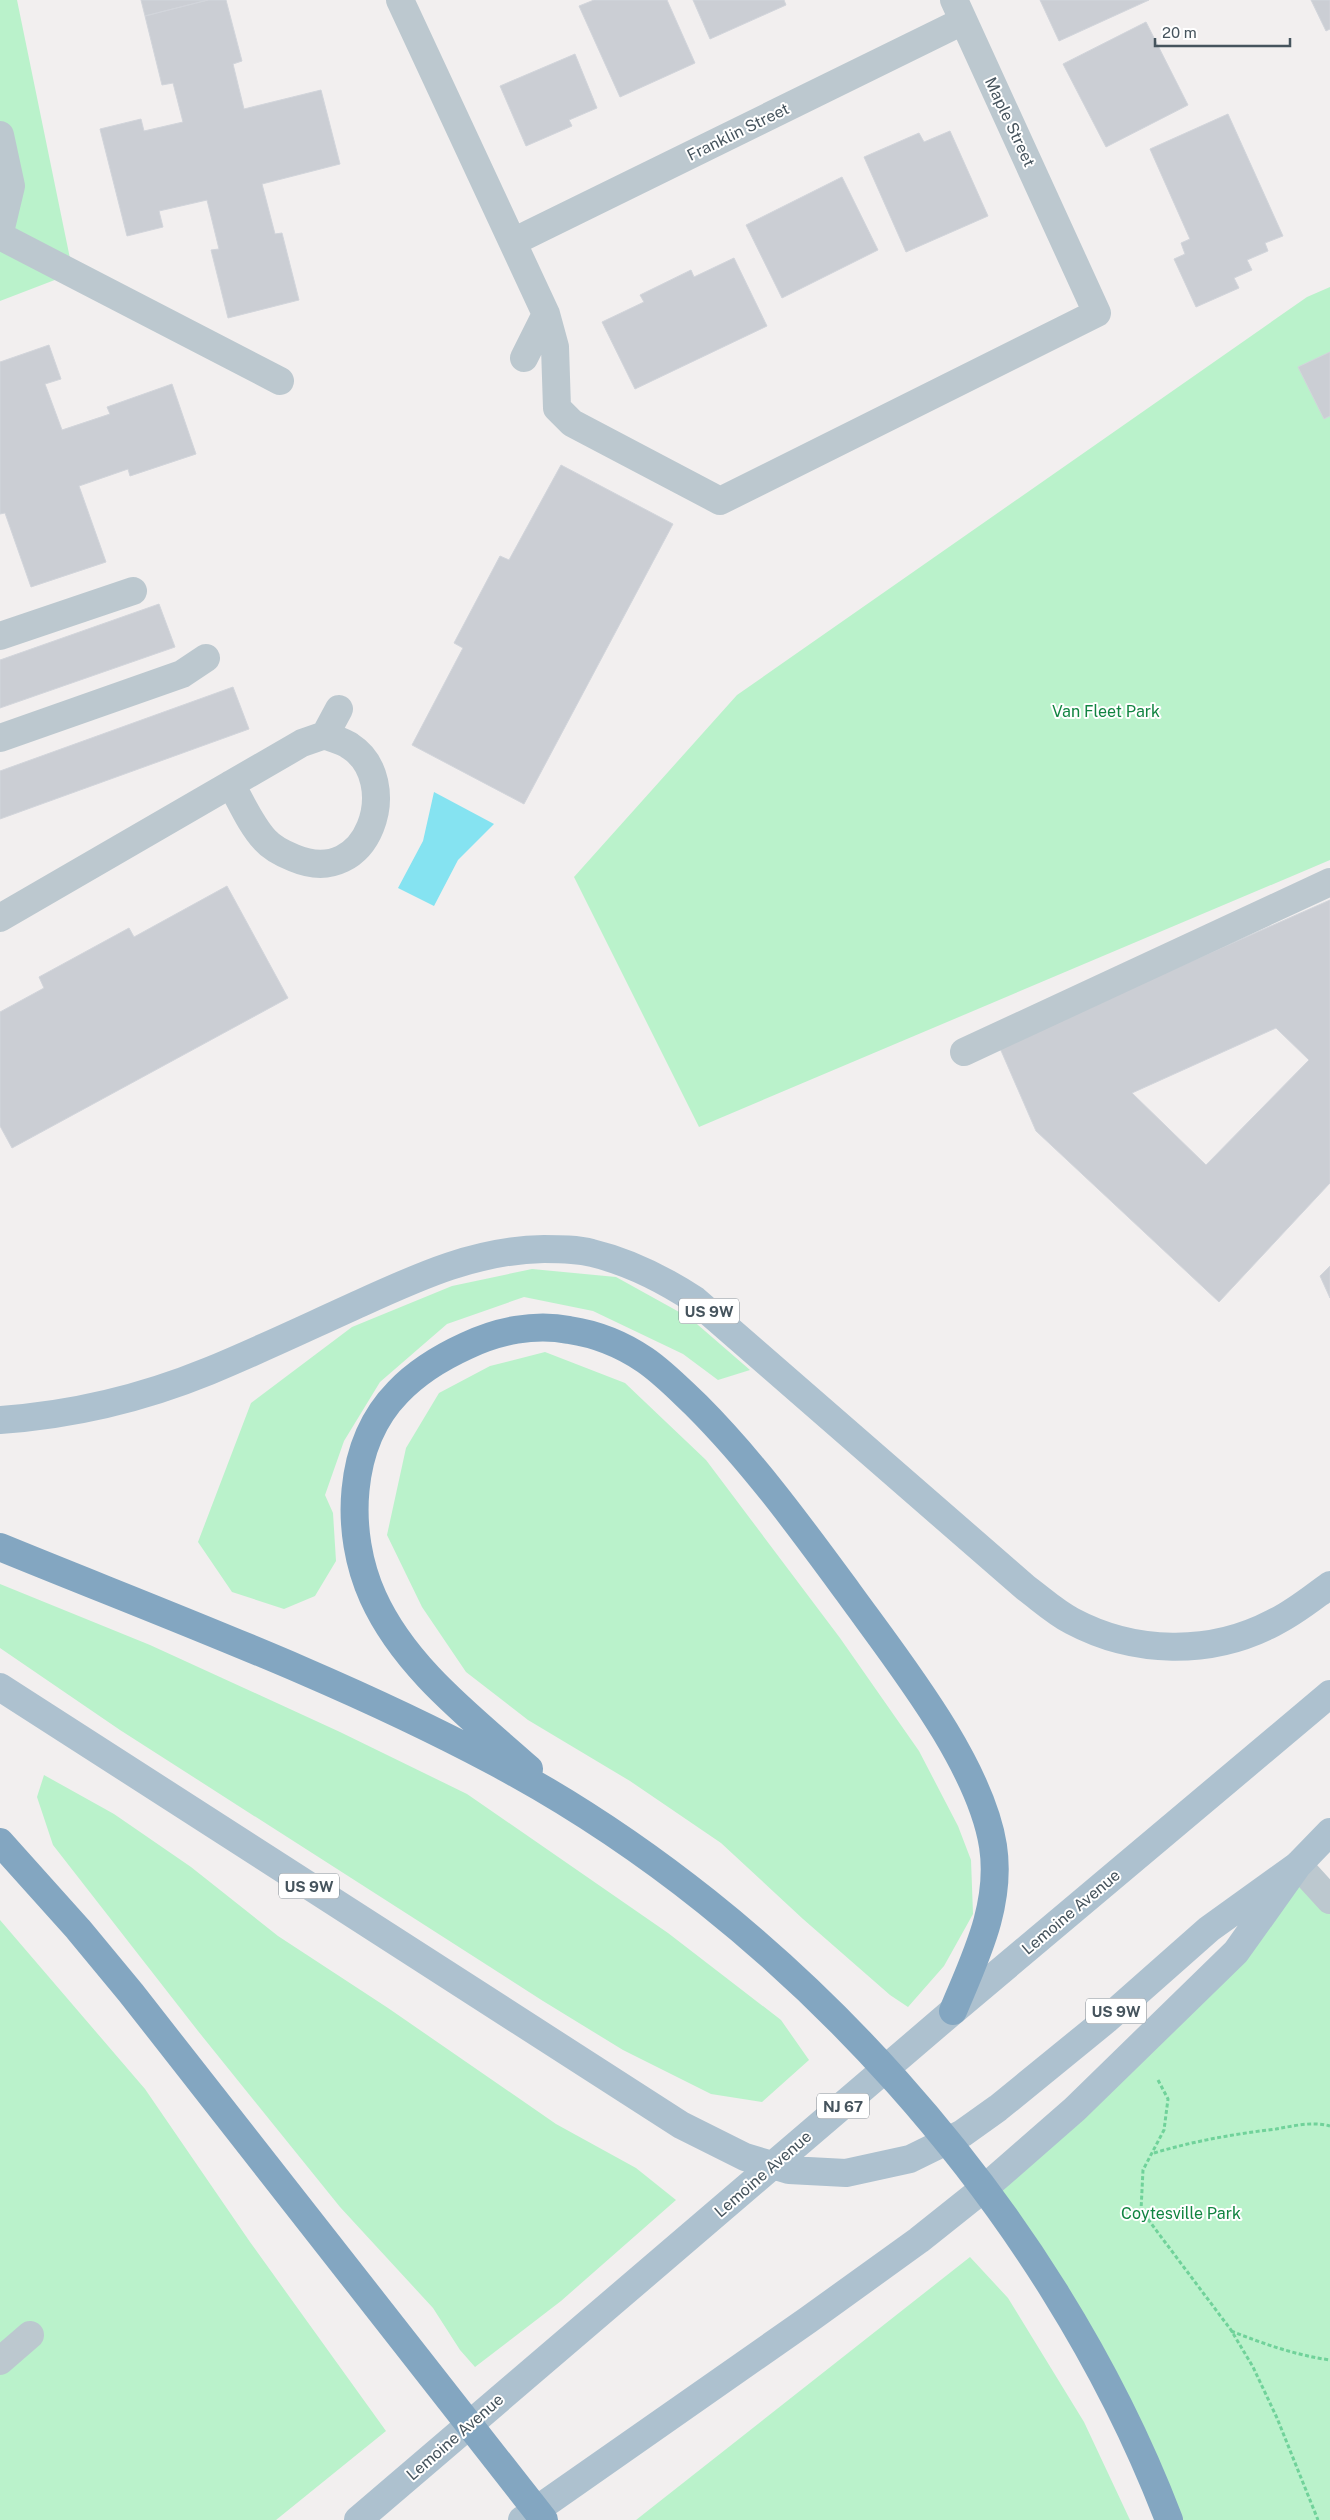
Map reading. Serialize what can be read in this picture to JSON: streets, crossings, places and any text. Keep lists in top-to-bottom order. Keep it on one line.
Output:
{"streets":{"main road":["US 9W","Lemoine Avenue","NJ 67"],"street":["Maple Street","Franklin Street"]},"crossings":[["Maple Street","Franklin Street"]],"parks":["Van Fleet Park","Coytesville Park"],"scale_bar":"20 m"}
